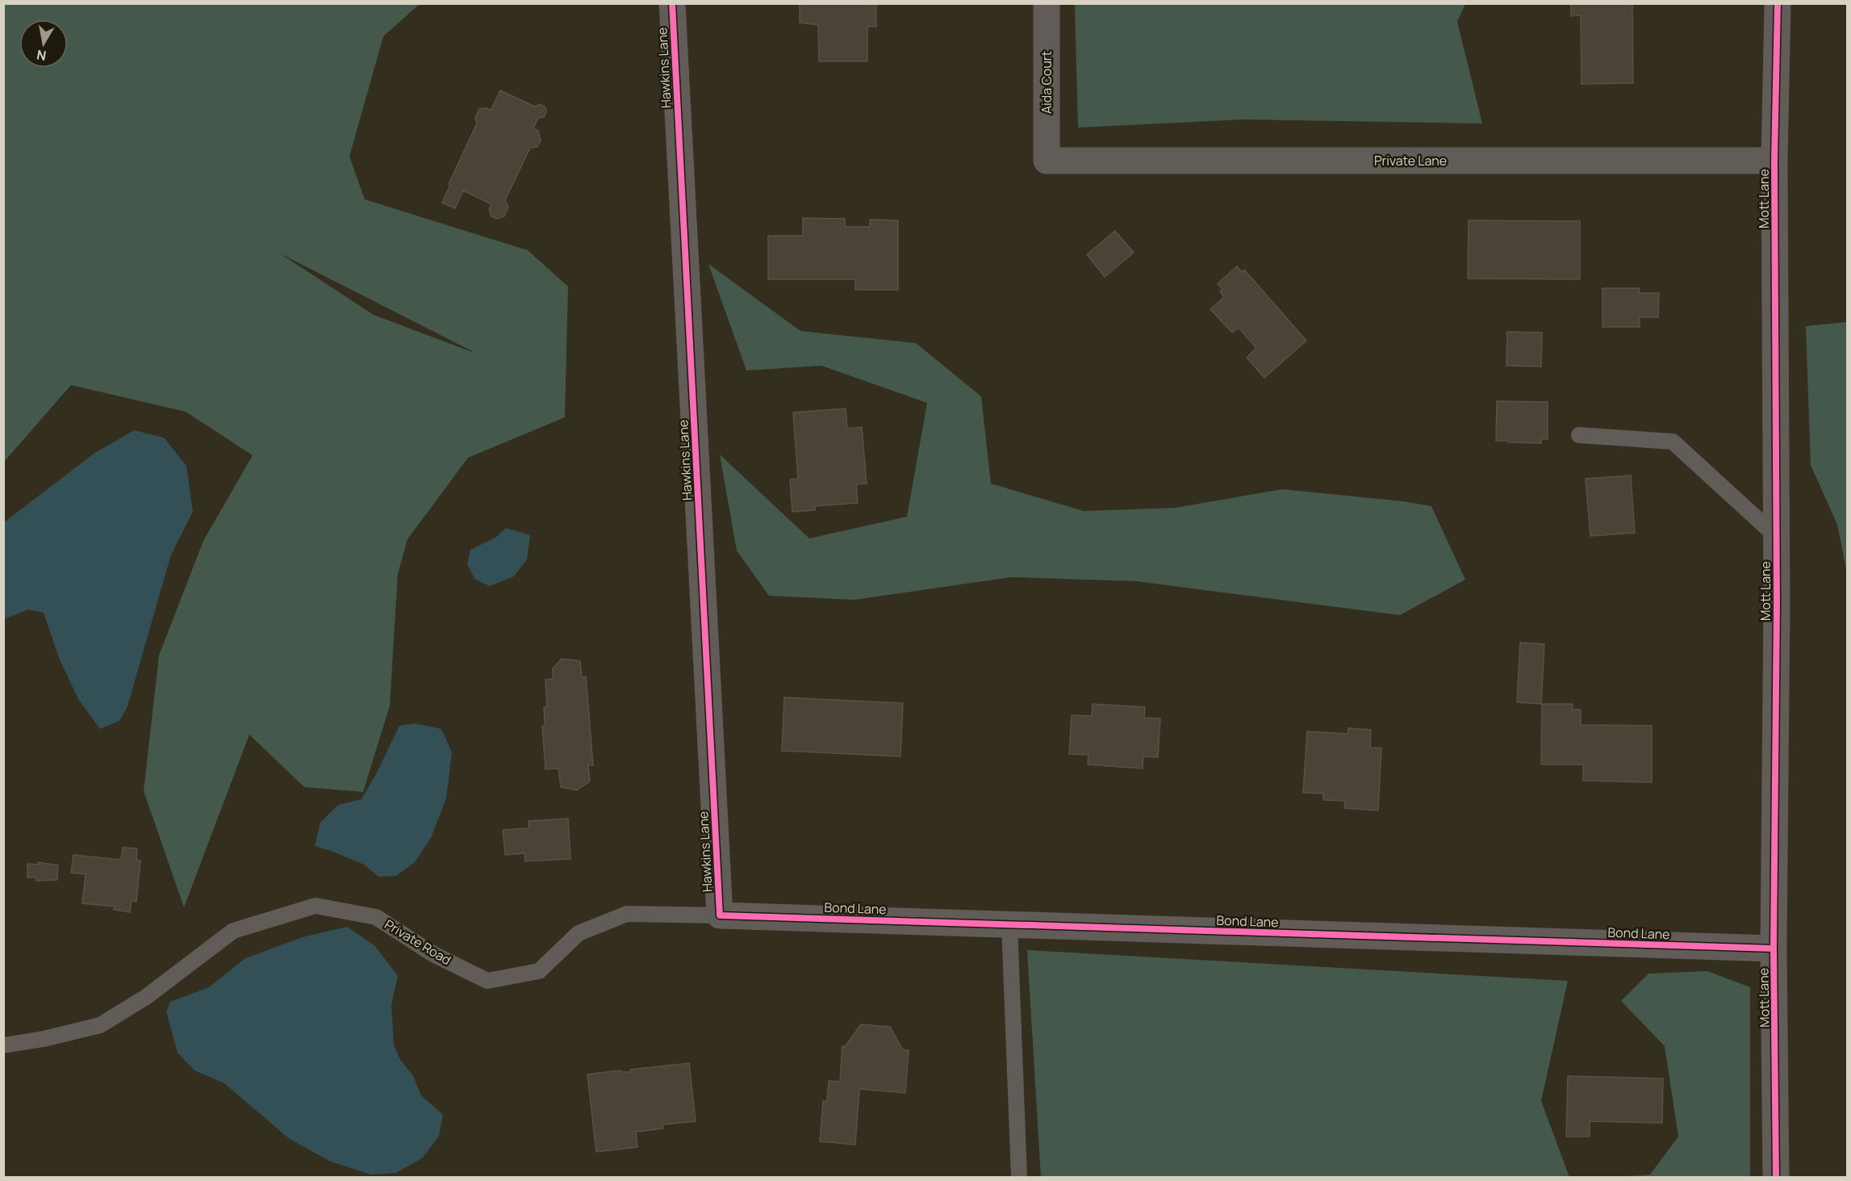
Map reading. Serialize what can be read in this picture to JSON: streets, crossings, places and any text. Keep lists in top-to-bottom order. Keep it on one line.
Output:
{"streets":{"street":["Hawkins Lane","Aida Court","Private Lane","Mott Lane","Bond Lane"],"lane":["Private Road"]},"crossings":[["Hawkins Lane","Bond Lane"],["Hawkins Lane","Private Road"],["Aida Court","Private Lane"],["Private Lane","Mott Lane"],["Mott Lane","Bond Lane"],["Bond Lane","Private Road"]],"north":"bottom"}
